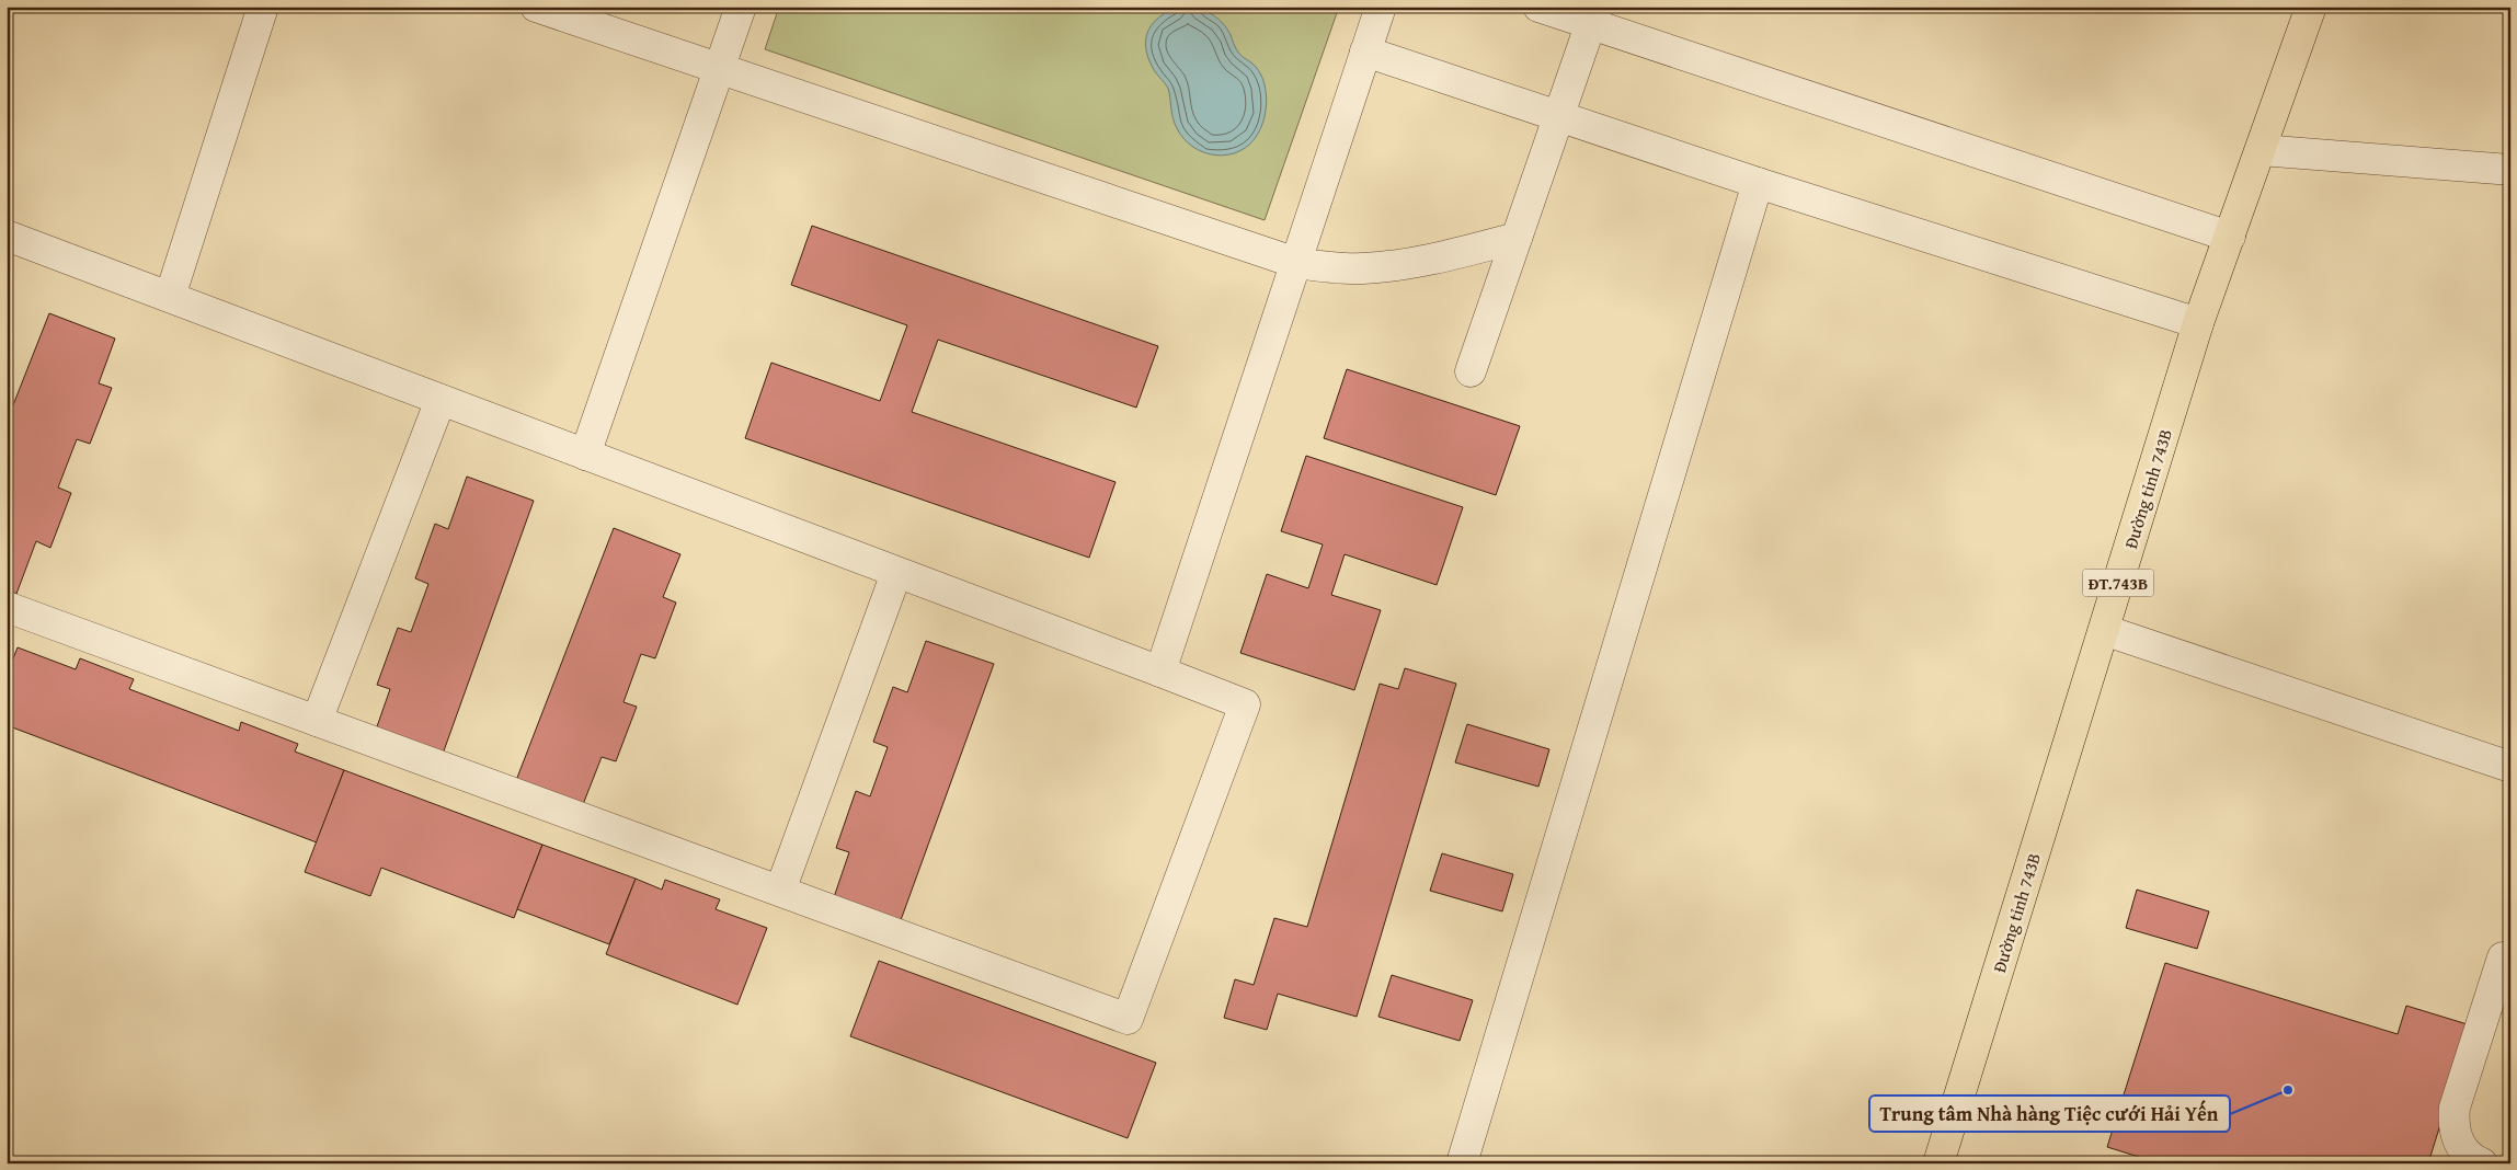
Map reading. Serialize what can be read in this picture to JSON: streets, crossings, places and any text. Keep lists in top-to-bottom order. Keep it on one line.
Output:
{"streets":{"main road":["Đường tỉnh 743B","ĐT.743B"]},"places":["Trung tâm Nhà hàng Tiệc cưới Hải Yến"]}
